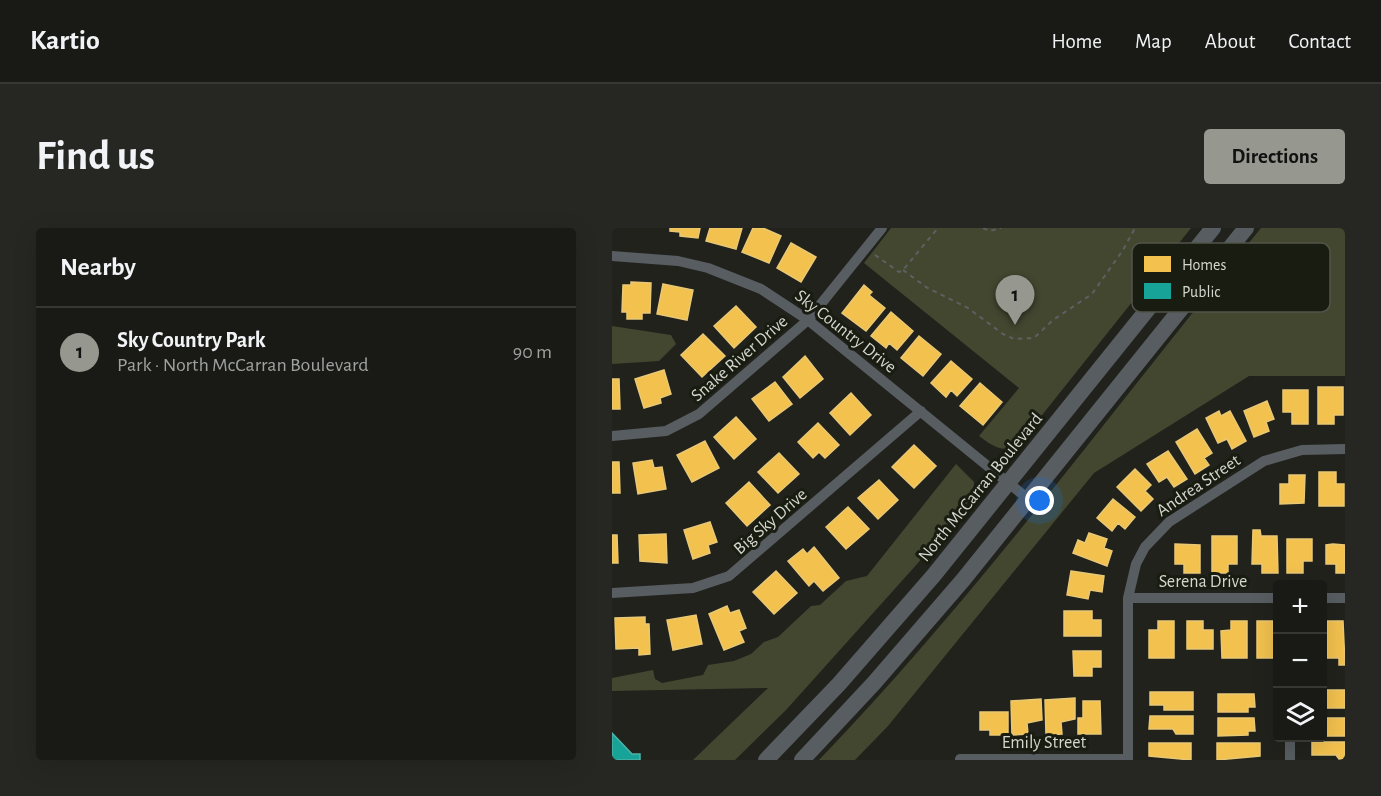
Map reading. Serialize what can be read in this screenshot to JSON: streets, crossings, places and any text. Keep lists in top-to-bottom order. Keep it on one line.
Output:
{"streets":{"main road":["North McCarran Boulevard"],"street":["Sky Country Drive","Snake River Drive","Andrea Street","Big Sky Drive","Serena Drive","Emily Street"]},"crossings":[["Sky Country Drive","Snake River Drive"],["Sky Country Drive","North McCarran Boulevard"],["Sky Country Drive","Big Sky Drive"],["Andrea Street","Serena Drive"],["Andrea Street","Emily Street"]],"legend":["Homes","Public"],"page":{"header":"Kartio","nav":["Home","Map","About","Contact"],"buttons":"Directions","title":"Find us","heading":"Nearby","pins":"1","list":[{"mark":"1","name":"Sky Country Park","note":"Park · North McCarran Boulevard","value":"90 m"}],"map_buttons":["+","−"]}}
